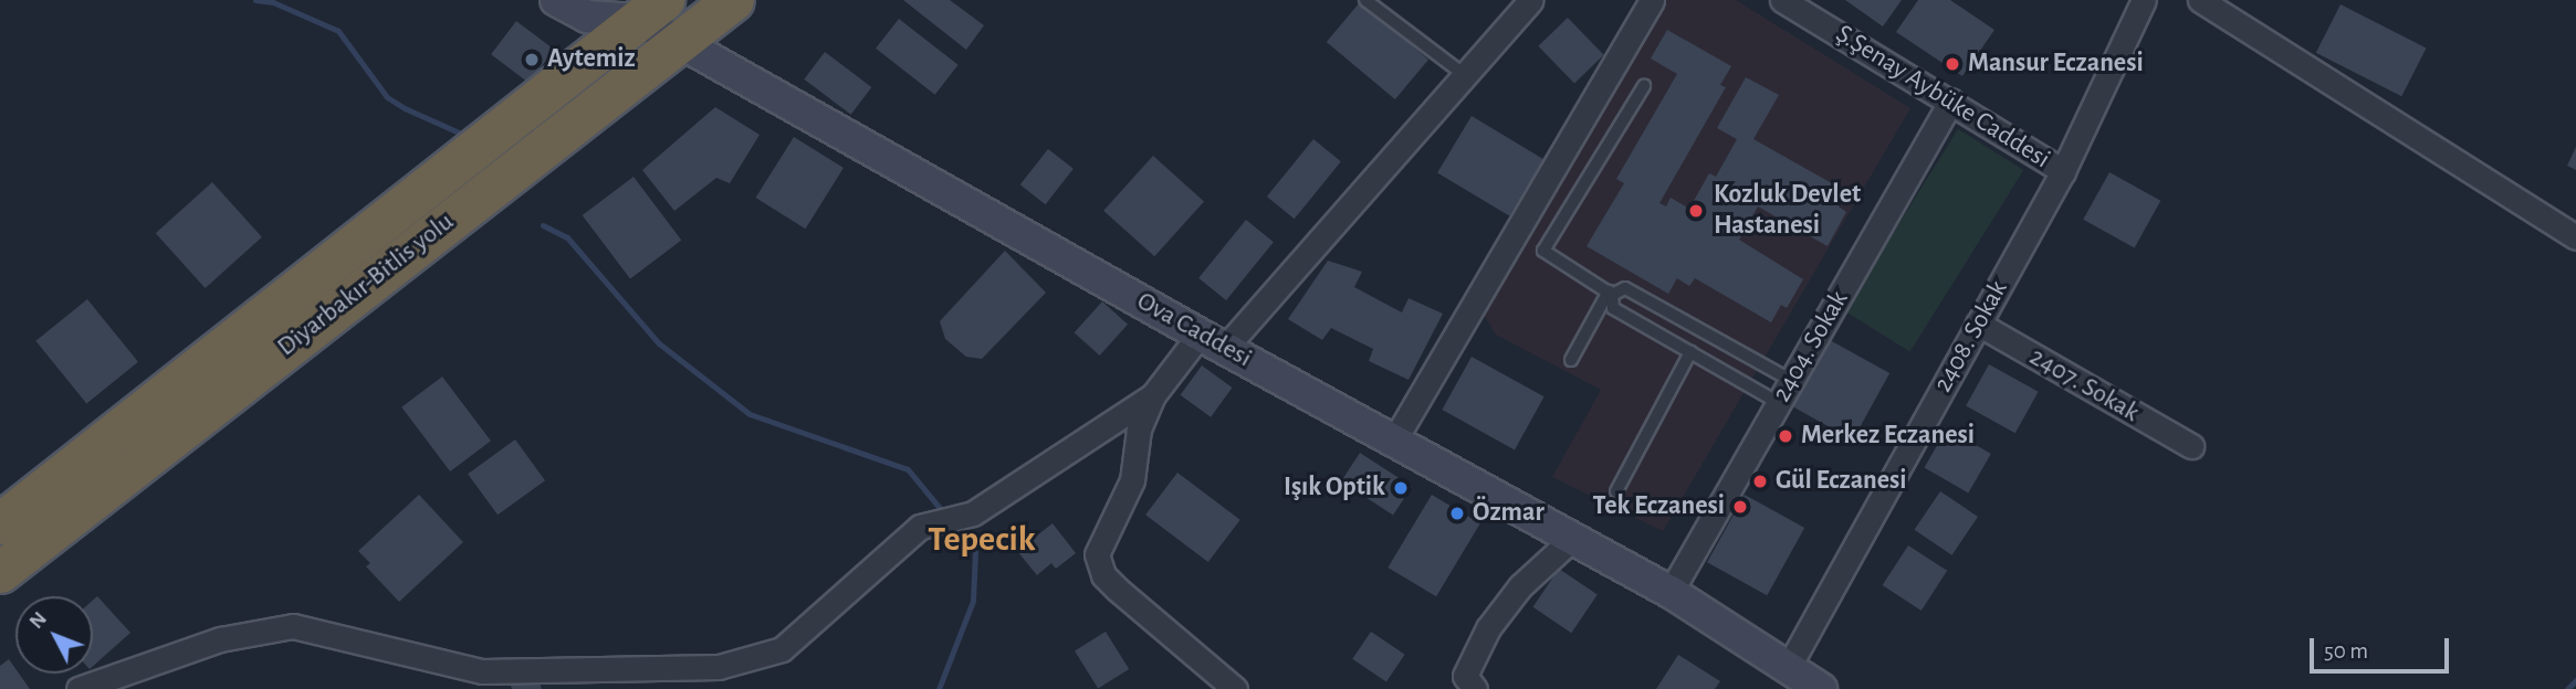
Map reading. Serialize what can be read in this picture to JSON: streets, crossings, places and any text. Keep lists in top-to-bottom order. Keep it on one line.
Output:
{"streets":{"highway":["Diyarbakır-Bitlis yolu"],"street":["Ş.Şenay Aybüke Caddesi","Ova Caddesi","2408. Sokak","2404. Sokak","2407. Sokak"]},"crossings":[["Ş.Şenay Aybüke Caddesi","2408. Sokak"],["Ş.Şenay Aybüke Caddesi","2404. Sokak"],["Diyarbakır-Bitlis yolu","Ova Caddesi"],["Ova Caddesi","2408. Sokak"],["Ova Caddesi","2404. Sokak"],["2408. Sokak","2407. Sokak"]],"districts":["Tepecik"],"places":["Aytemiz","Mansur Eczanesi","Kozluk Devlet Hastanesi","Merkez Eczanesi","Gül Eczanesi","Işık Optik","Tek Eczanesi","Özmar"],"scale_bar":"50 m","north":"top left"}
